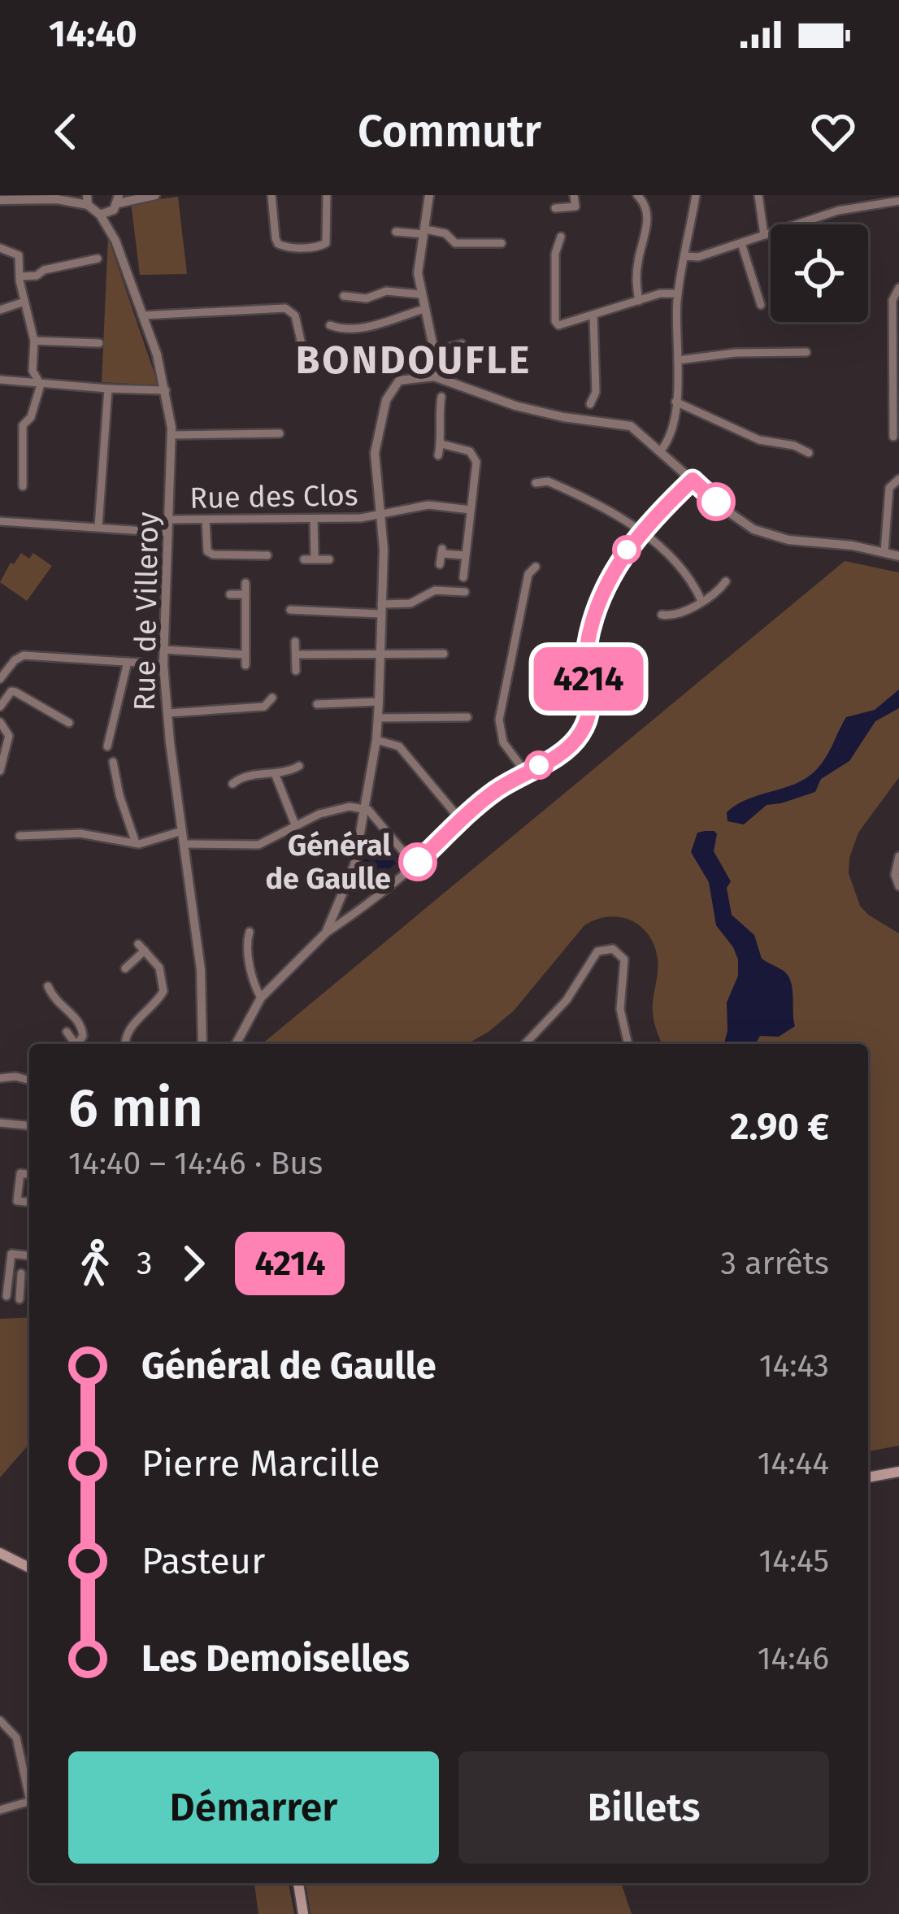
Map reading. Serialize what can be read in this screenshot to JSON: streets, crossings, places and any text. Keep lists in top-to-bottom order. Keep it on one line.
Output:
{"streets":{"street":["Rue des Clos","Rue de Villeroy"]},"crossings":[["Rue des Clos","Rue de Villeroy"]],"districts":["BONDOUFLE"],"places":["Général de Gaulle"],"lines":["bus line 4214"],"page":{"status":"14:40","header":"Commutr","on_map":"4214","heading":["6 min","14:40 – 14:46 · Bus","2.90 €"],"legs":["3","4214","3 arrêts"],"list":[{"name":"Général de Gaulle","value":"14:43"},{"name":"Pierre Marcille","value":"14:44"},{"name":"Pasteur","value":"14:45"},{"name":"Les Demoiselles","value":"14:46"}],"buttons":["Démarrer","Billets"]}}
